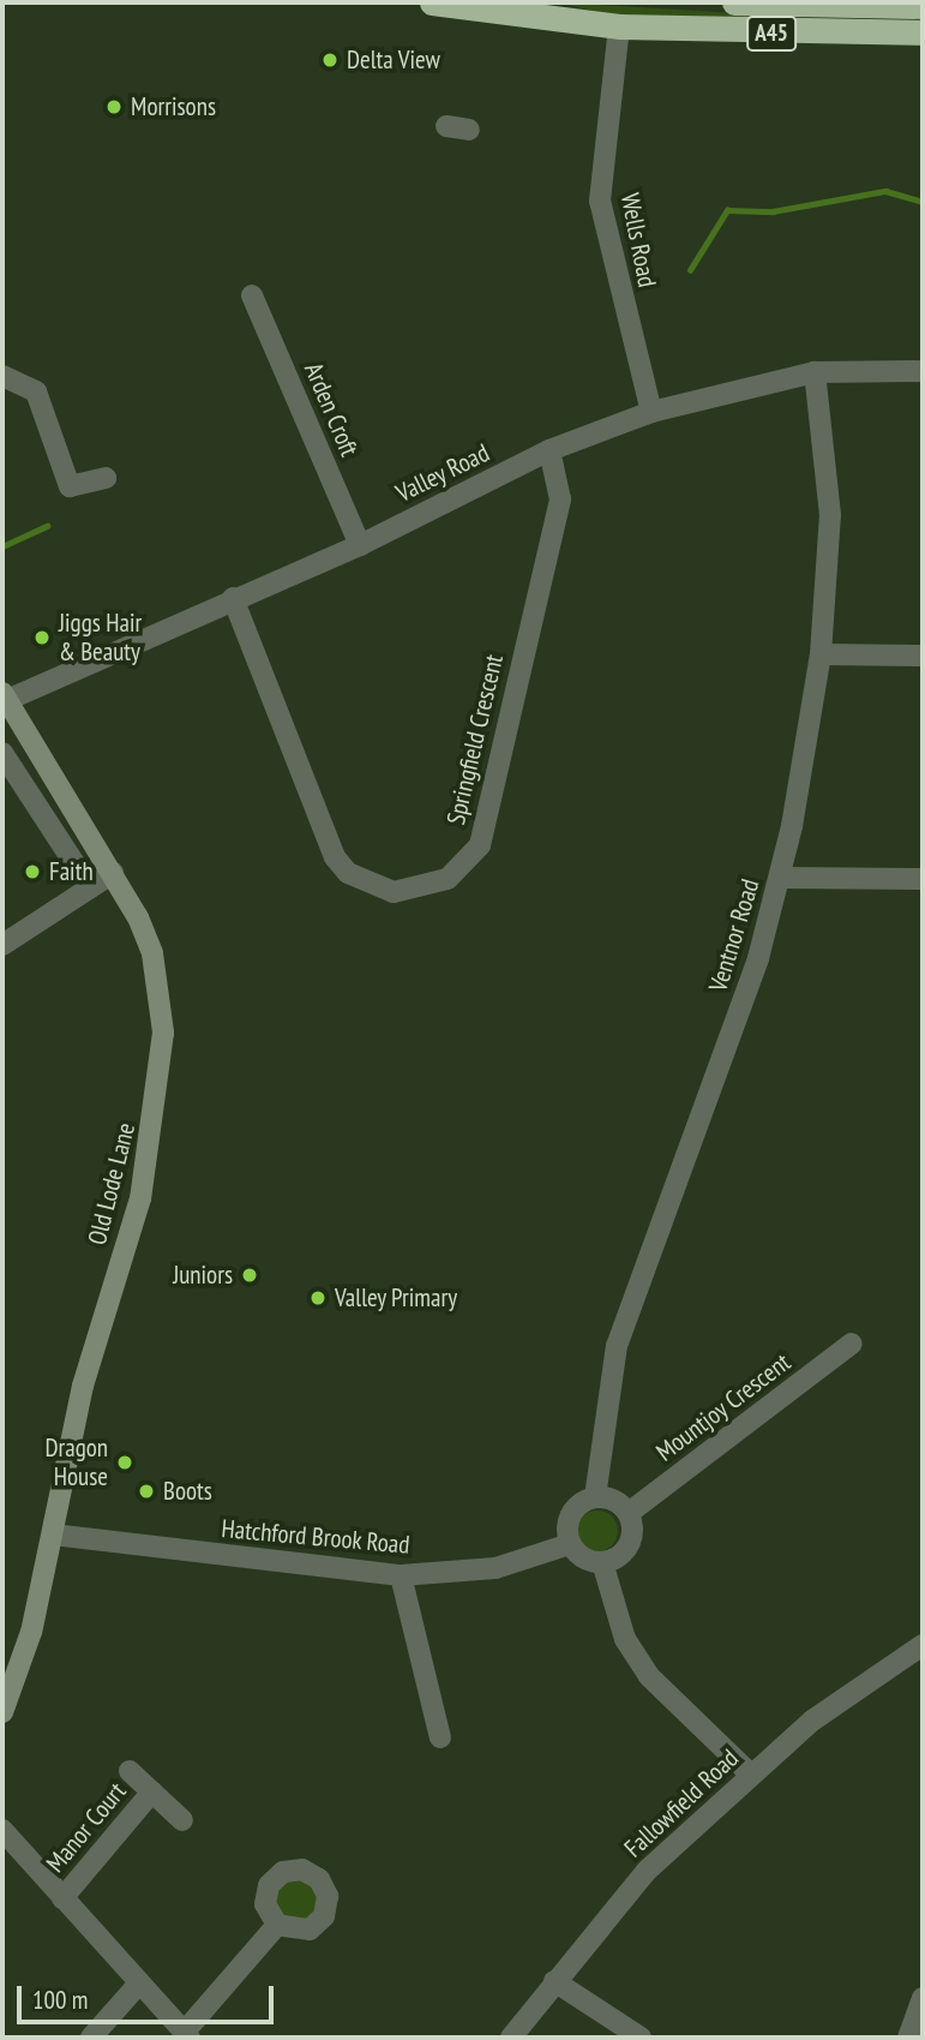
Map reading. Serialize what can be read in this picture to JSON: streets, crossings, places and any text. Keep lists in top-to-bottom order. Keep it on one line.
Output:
{"streets":{"highway":["A45"],"street":["Wells Road","Arden Croft","Valley Road","Springfield Crescent","Ventnor Road","Old Lode Lane","Mountjoy Crescent","Hatchford Brook Road","Fallowfield Road","Manor Court"]},"crossings":[["A45","Wells Road"],["Wells Road","Valley Road"],["Arden Croft","Valley Road"],["Valley Road","Springfield Crescent"],["Valley Road","Ventnor Road"],["Valley Road","Old Lode Lane"],["Ventnor Road","Mountjoy Crescent"],["Ventnor Road","Hatchford Brook Road"],["Old Lode Lane","Hatchford Brook Road"],["Mountjoy Crescent","Hatchford Brook Road"]],"places":["Delta View","Morrisons","Jiggs Hair & Beauty","Faith","Juniors","Valley Primary","Dragon House","Boots"],"scale_bar":"100 m"}
